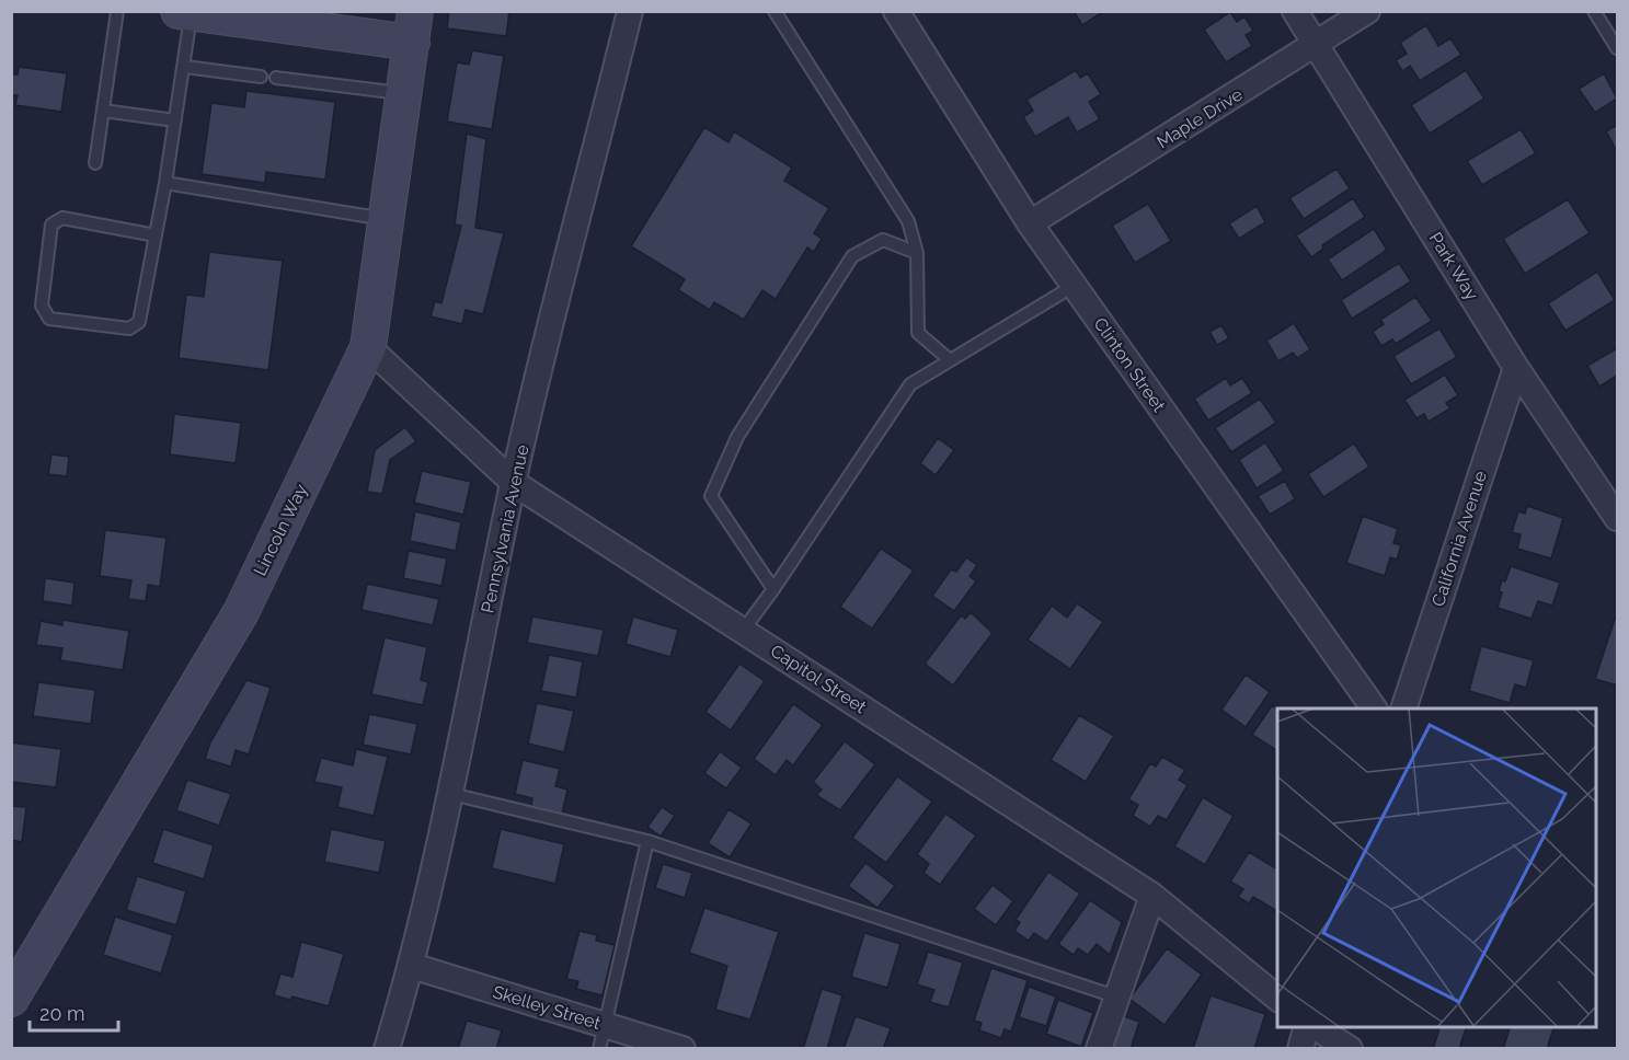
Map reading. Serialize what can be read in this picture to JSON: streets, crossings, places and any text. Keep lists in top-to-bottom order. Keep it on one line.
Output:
{"streets":{"main road":["Lincoln Way"],"street":["Maple Drive","Park Way","Clinton Street","Pennsylvania Avenue","California Avenue","Capitol Street","Skelley Street"]},"crossings":[["Maple Drive","Park Way"],["Maple Drive","Clinton Street"],["Park Way","California Avenue"],["Pennsylvania Avenue","Capitol Street"],["Pennsylvania Avenue","Skelley Street"],["Lincoln Way","Capitol Street"]],"scale_bar":"20 m"}
